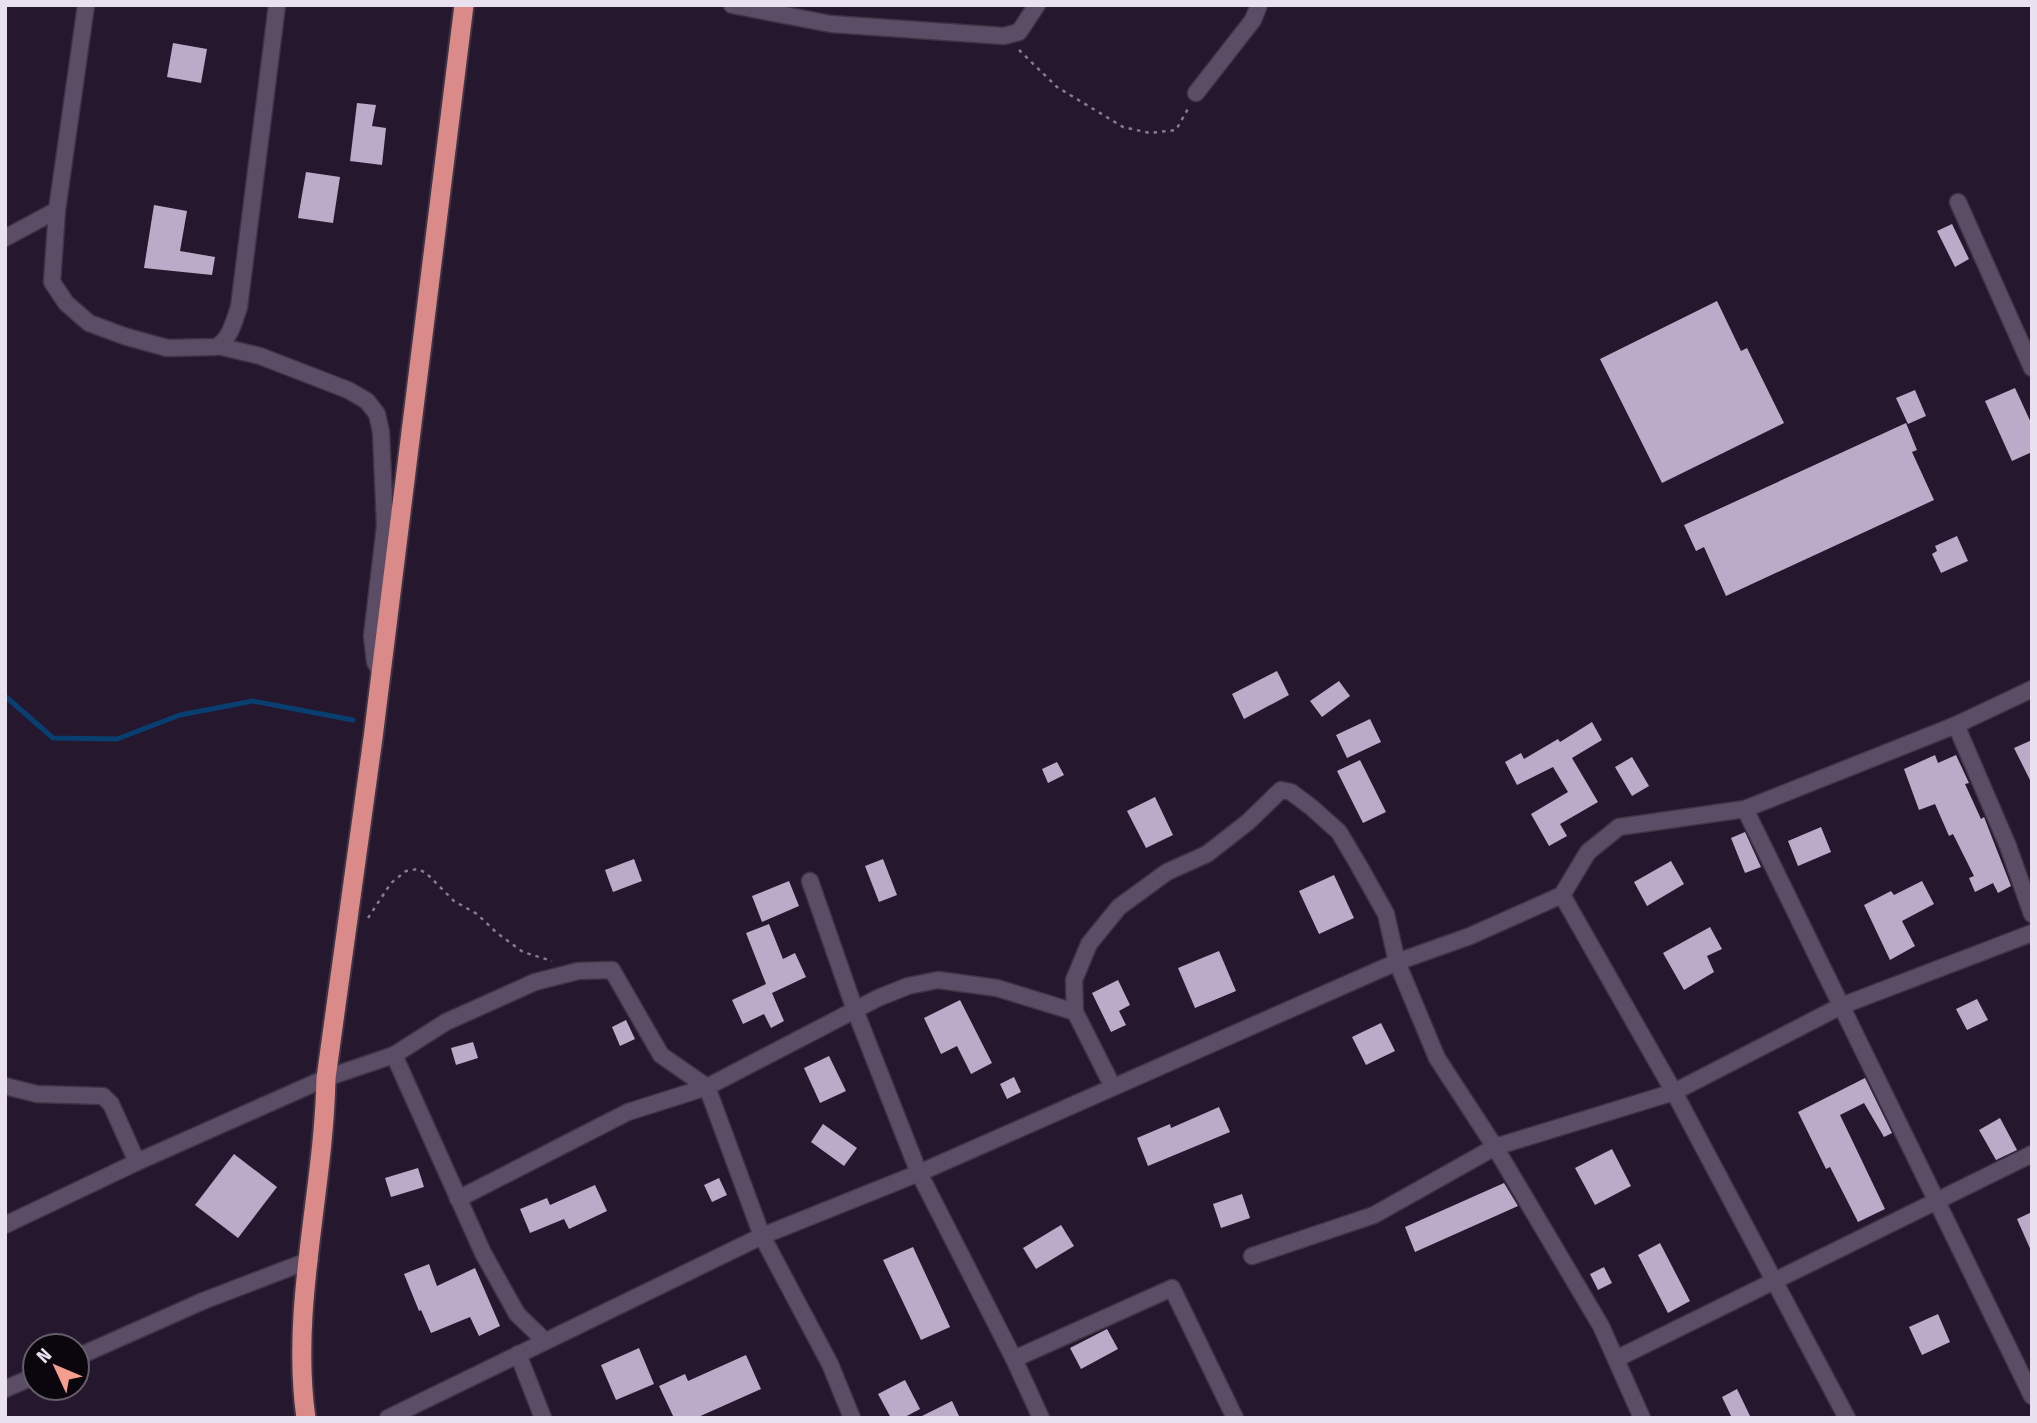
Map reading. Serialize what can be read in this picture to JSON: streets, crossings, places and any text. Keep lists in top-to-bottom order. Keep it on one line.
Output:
{"north":"top left"}
